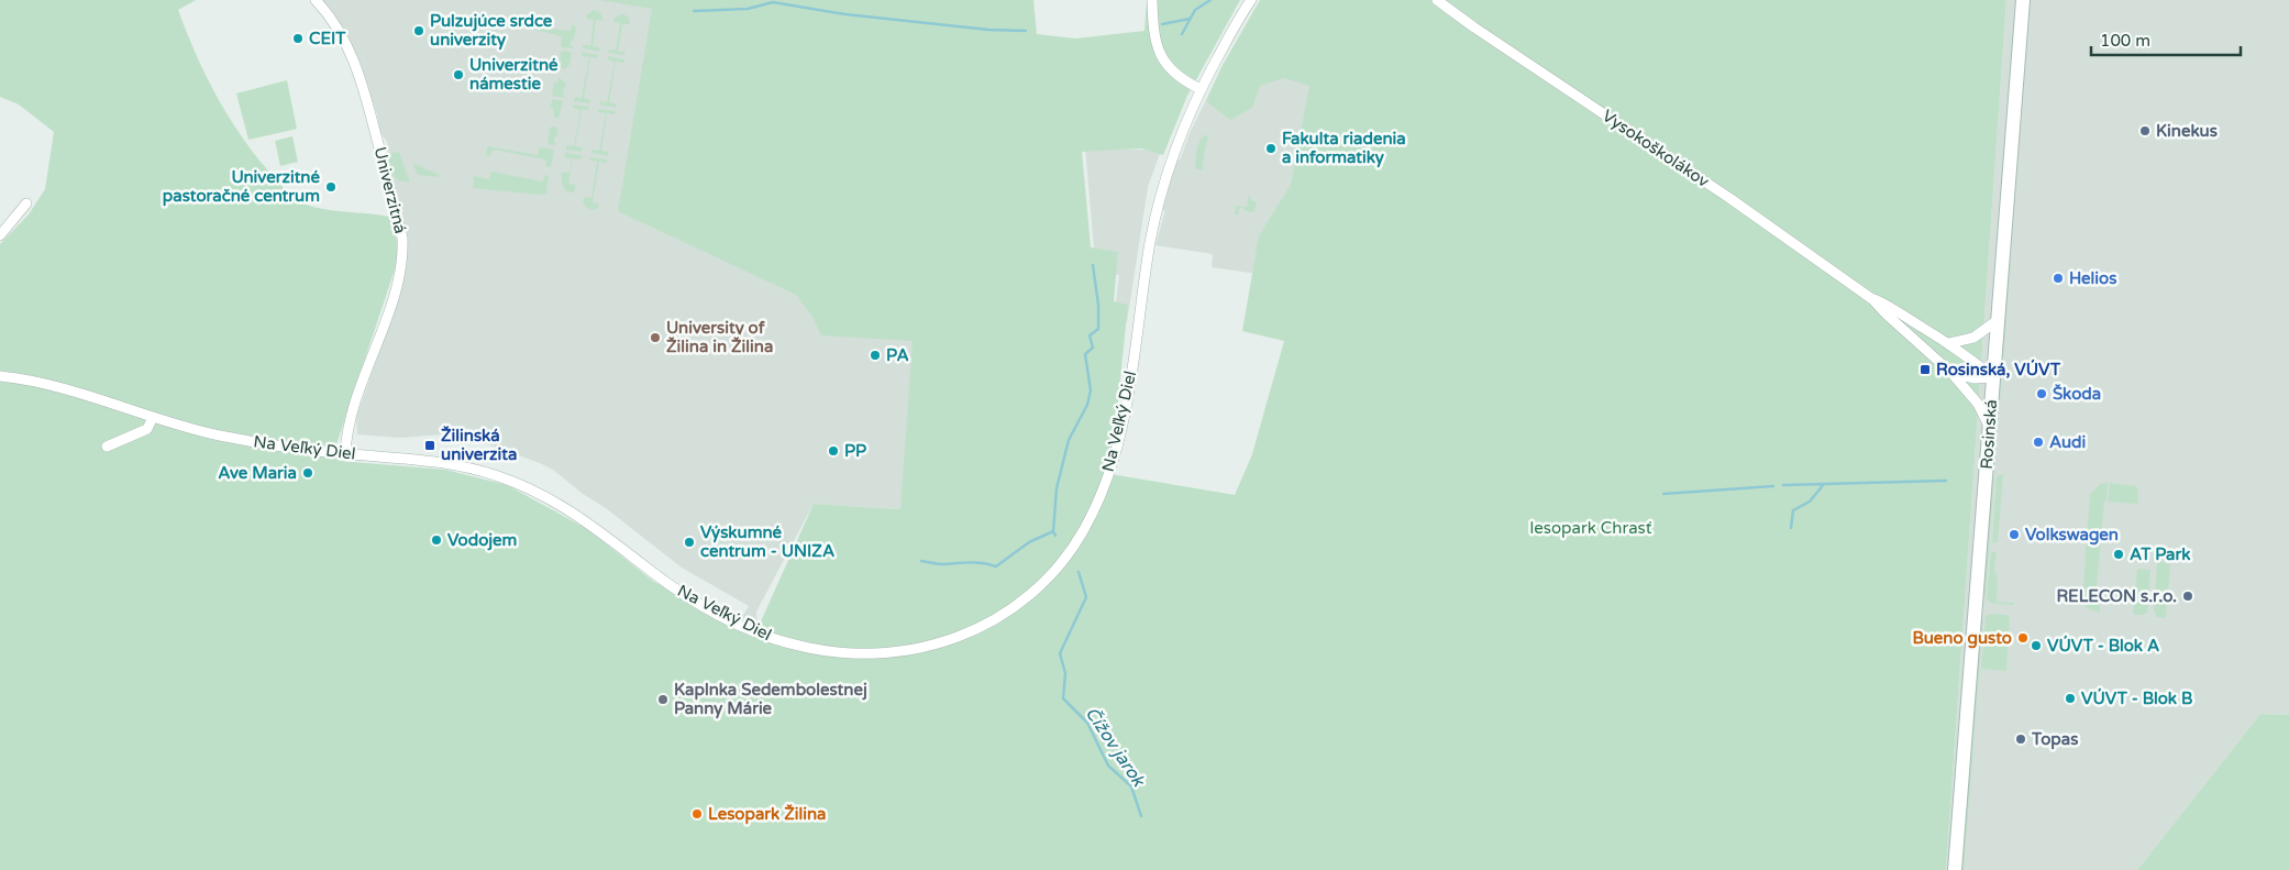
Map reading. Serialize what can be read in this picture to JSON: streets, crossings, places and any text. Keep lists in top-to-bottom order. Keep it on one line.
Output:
{"streets":{"street":["Vysokoškolákov","Univerzitná","Na Veľký Diel","Rosinská"]},"crossings":[["Vysokoškolákov","Rosinská"],["Univerzitná","Na Veľký Diel"]],"water":["Čížov jarok"],"parks":["lesopark Chrasť"],"places":{"other":["Pulzujúce srdce univerzity","CEIT","Univerzitné námestie","Kinekus","Fakulta riadenia a informatiky","Univerzitné pastoračné centrum","Helios","University of Žilina in Žilina","PA","Škoda","Audi","PP","Ave Maria","Volkswagen","Vodojem","Výskumné centrum - UNIZA","AT Park","RELECON s.r.o.","Bueno gusto","VÚVT - Blok A","VÚVT - Blok B","Kaplnka Sedembolestnej Panny Márie","Topas","Lesopark Žilina"],"transit":["Rosinská, VÚVT","Žilinská univerzita"]},"scale_bar":"100 m"}
